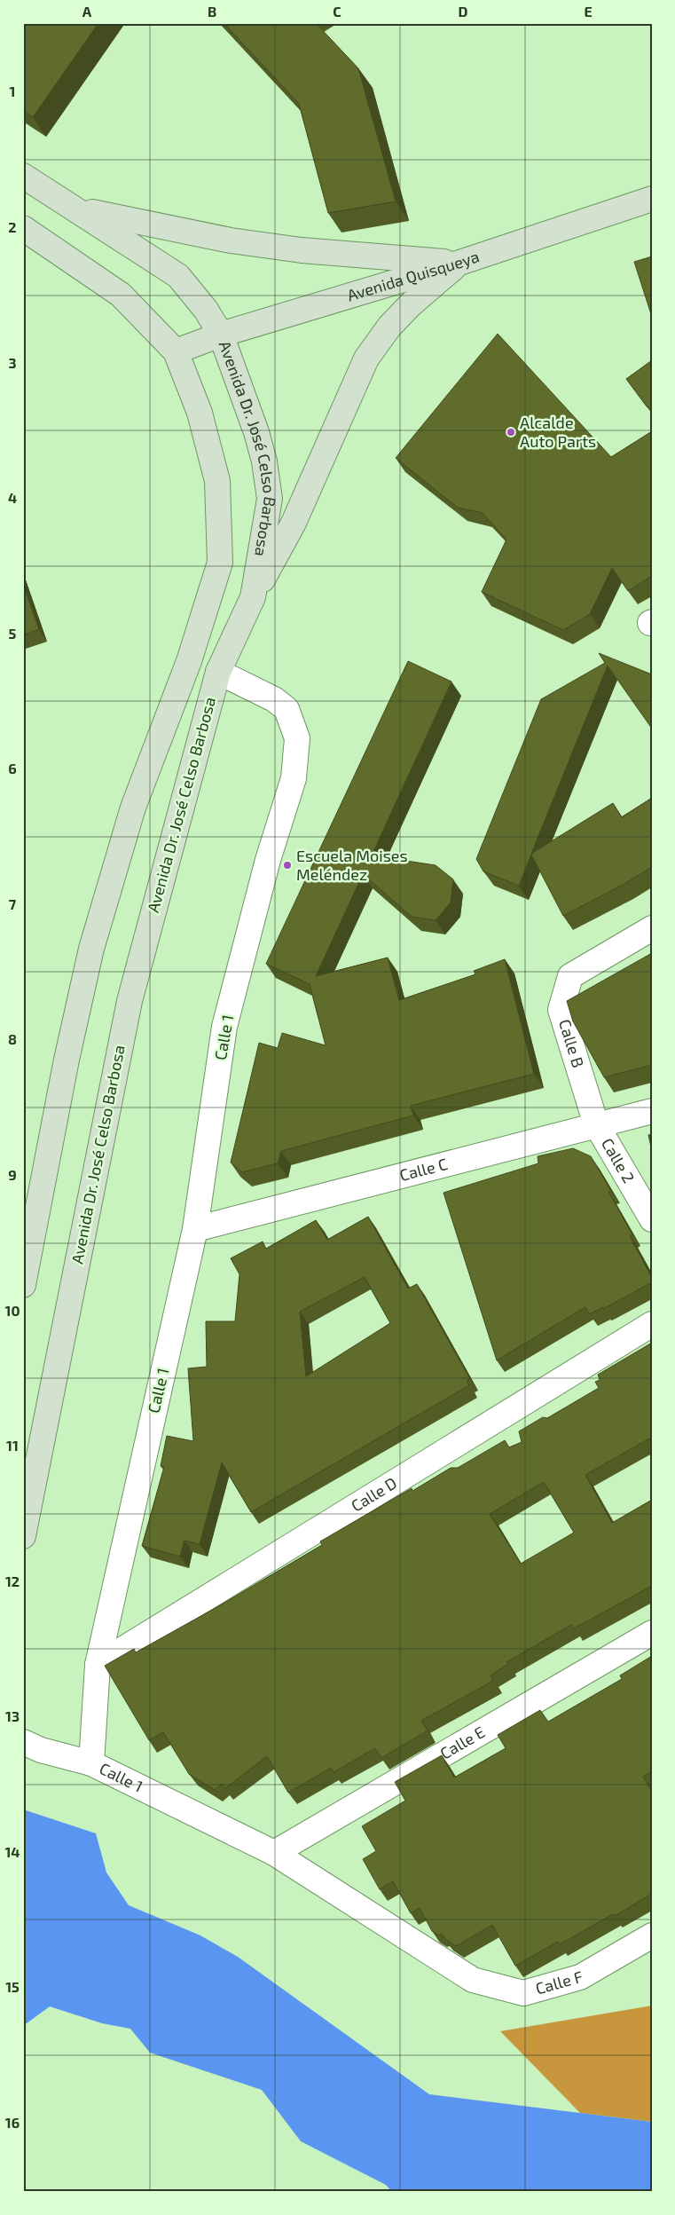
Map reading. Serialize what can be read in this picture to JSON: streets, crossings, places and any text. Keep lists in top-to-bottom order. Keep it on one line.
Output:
{"streets":{"street":["Avenida Quisqueya","Avenida Dr. José Celso Barbosa","Calle 1","Calle B","Calle 2","Calle C","Calle D","Calle E","Calle F"]},"crossings":[["Avenida Quisqueya","Avenida Dr. José Celso Barbosa"],["Avenida Dr. José Celso Barbosa","Calle 1"],["Calle 1","Calle C"],["Calle 1","Calle D"],["Calle 1","Calle E"],["Calle 1","Calle F"],["Calle B","Calle 2"],["Calle B","Calle C"],["Calle 2","Calle C"]],"places":["Alcalde Auto Parts","Escuela Moises Meléndez"],"grid":{"columns":["A","B","C","D","E"],"rows":["1","2","3","4","5","6","7","8","9","10","11","12","13","14","15","16"]}}
